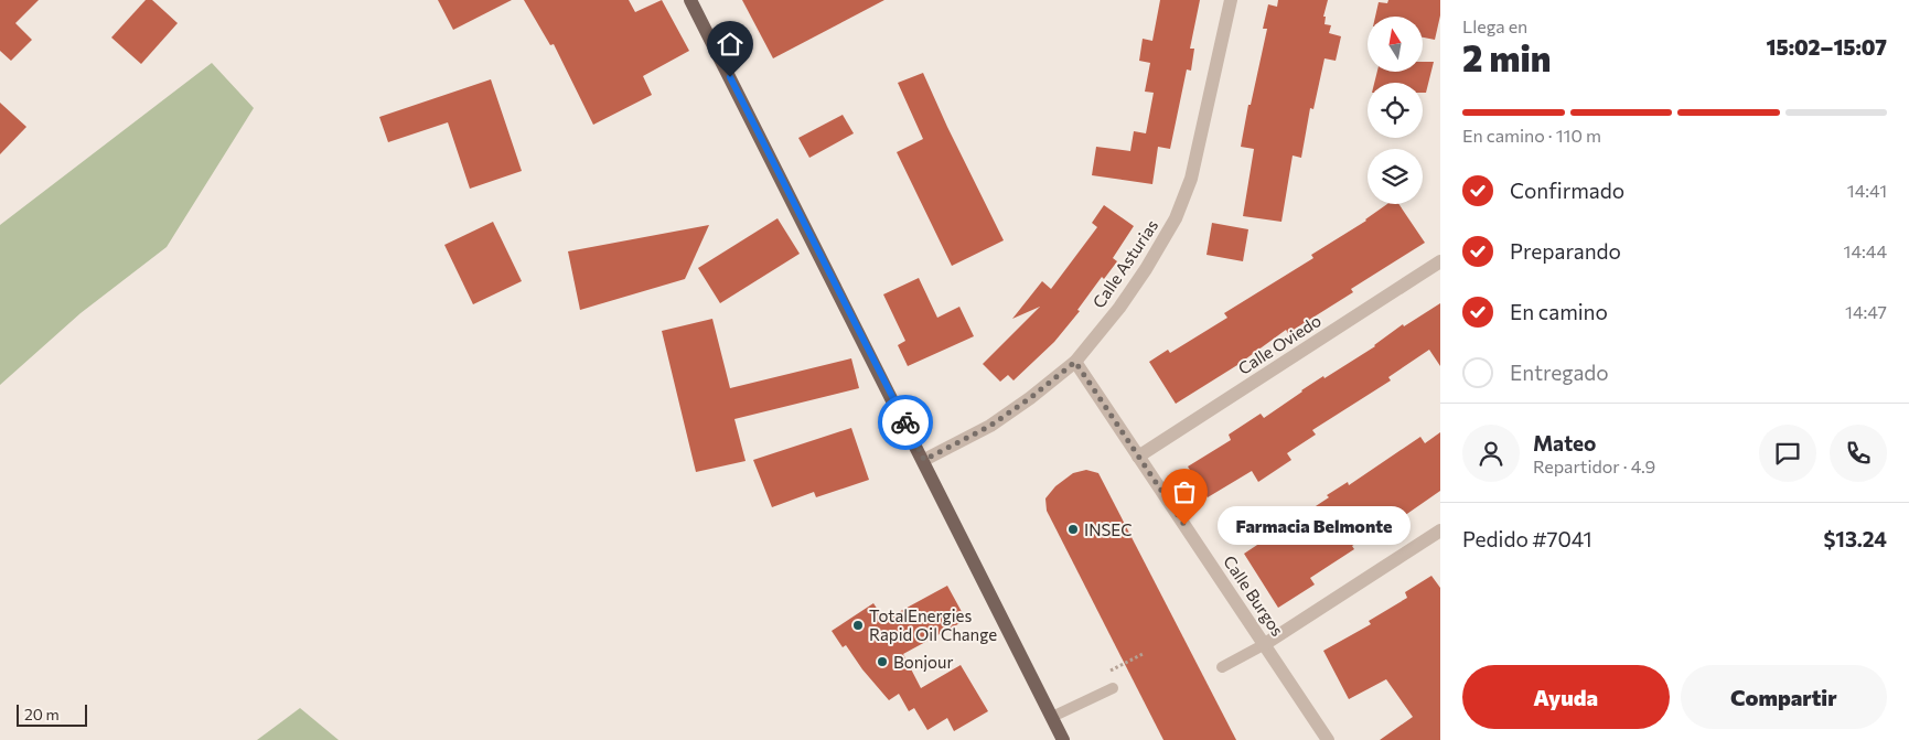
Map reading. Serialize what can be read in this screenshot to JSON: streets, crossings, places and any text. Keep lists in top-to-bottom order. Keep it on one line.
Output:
{"streets":{"street":["Calle Asturias","Calle Oviedo","Calle Burgos"]},"crossings":[["Calle Asturias","Calle Burgos"],["Calle Oviedo","Calle Burgos"]],"places":["Farmacia Belmonte","INSEC","TotalEnergies Rapid Oil Change","Bonjour"],"scale_bar":"20 m","north":"top","page":{"heading":["2 min","Llega en","15:02–15:07"],"panel":["Mateo","Repartidor · 4.9","Pedido #7041","$13.24"],"bar":"En camino · 110 m","list":[["Confirmado","14:41"],["Preparando","14:44"],["En camino","14:47"],"Entregado"],"bubble":"Farmacia Belmonte","buttons":["Ayuda","Compartir"],"scale":"20 m"}}
